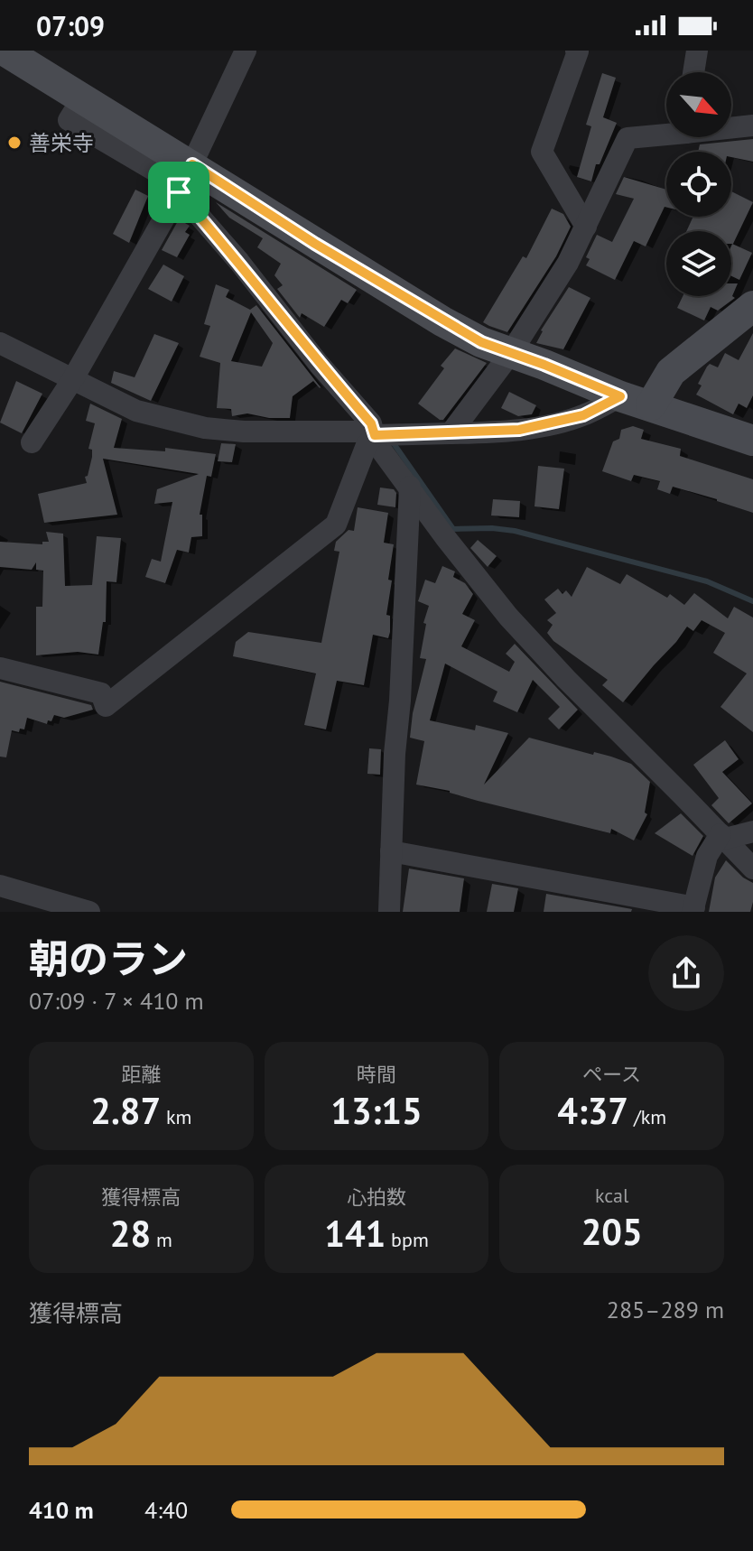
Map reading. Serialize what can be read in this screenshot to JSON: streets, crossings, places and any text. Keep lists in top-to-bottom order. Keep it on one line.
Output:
{"places":["善栄寺"],"north":"bottom right","page":{"status":"07:09","heading":["朝のラン","07:09 · 7 × 410 m"],"stats":[["距離","2.87 km"],["時間","13:15"],["ペース","4:37 /km"],["獲得標高","28 m"],["心拍数","141 bpm"],["kcal","205"]],"chart":["獲得標高","285–289 m"],"list":[{"name":"410 m","note":"4:40"}]}}
